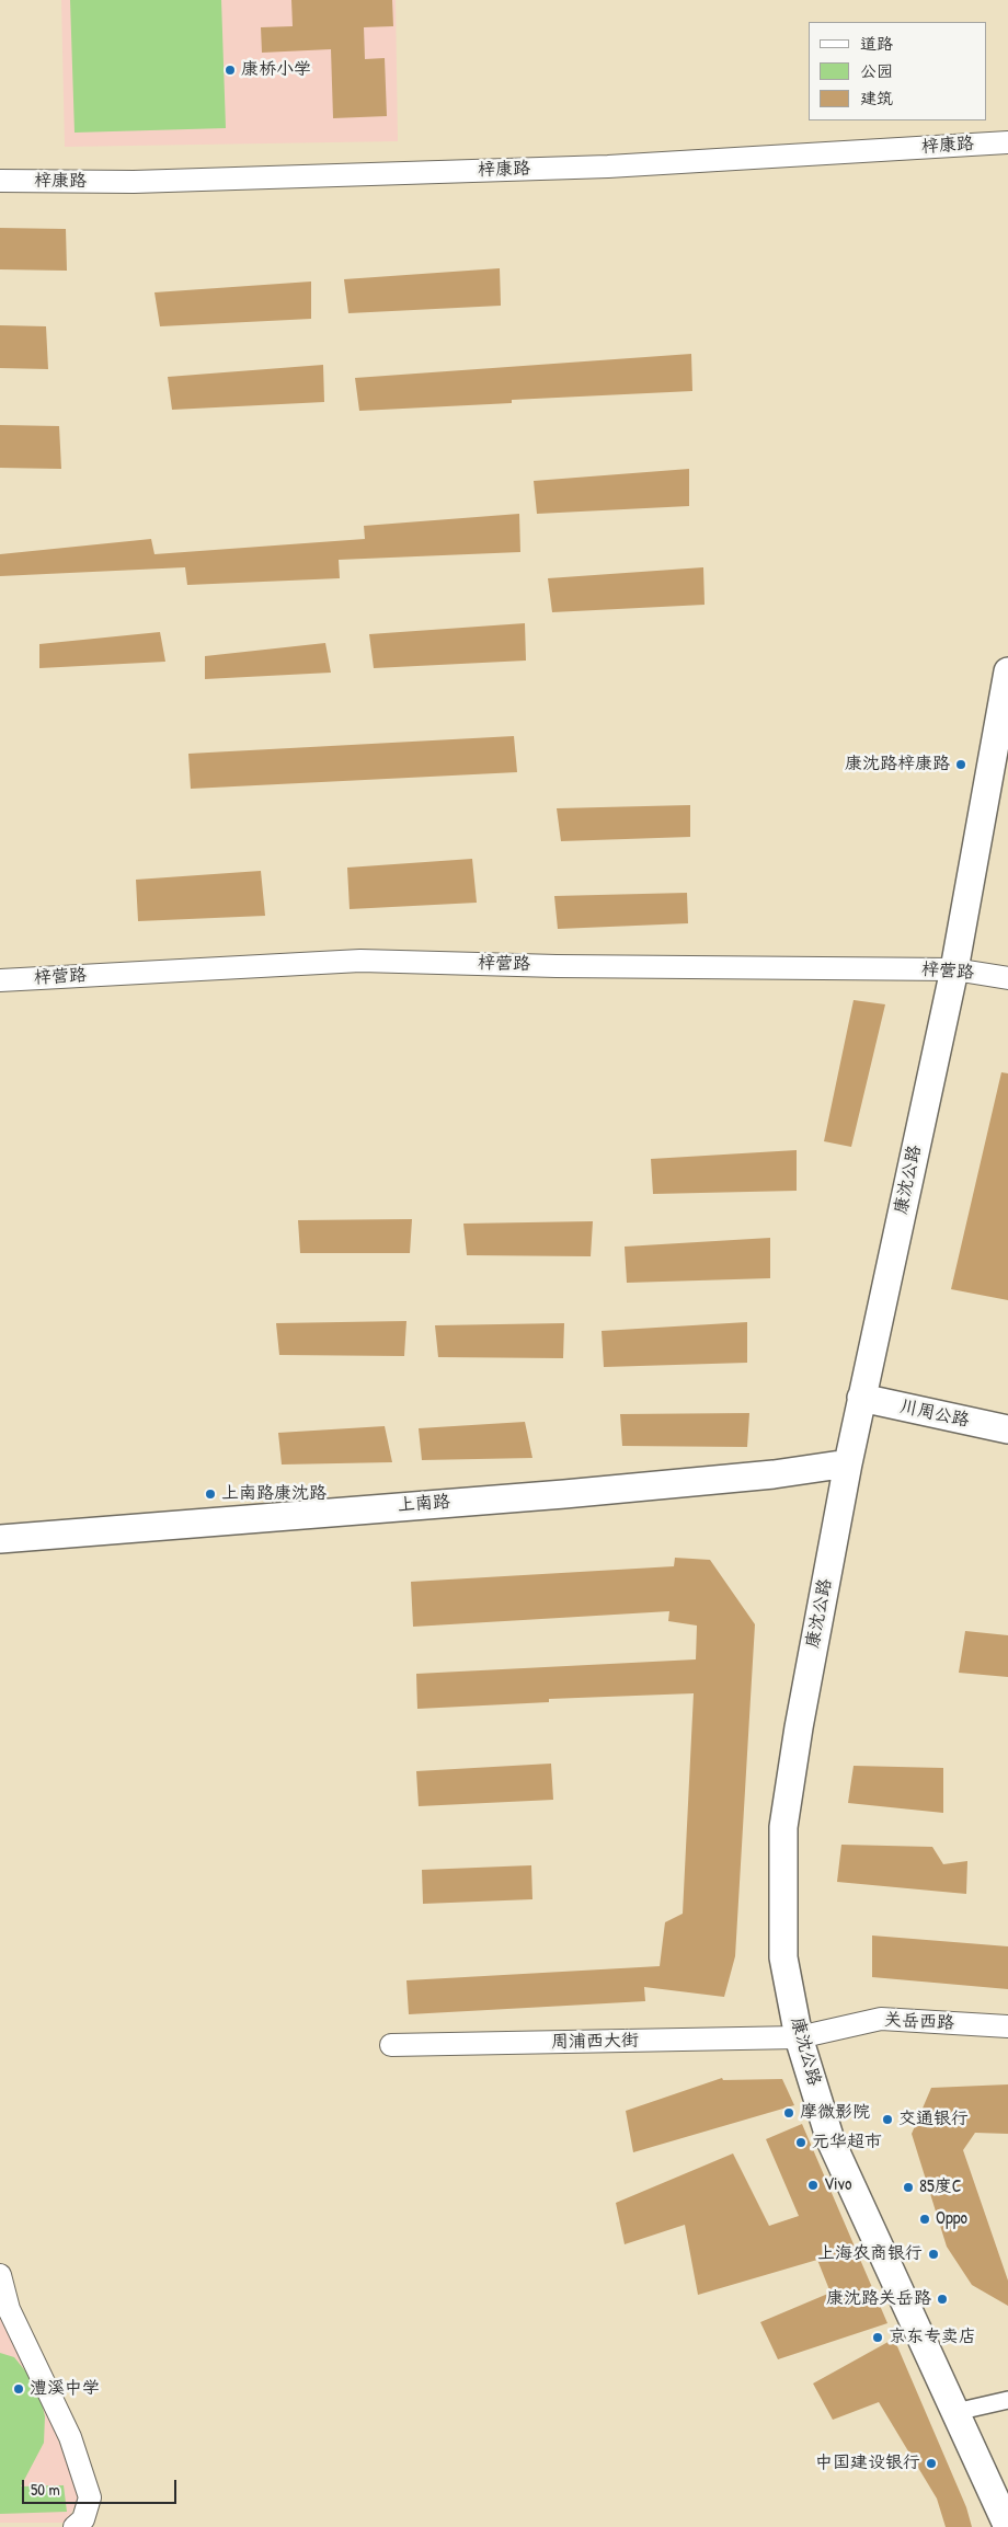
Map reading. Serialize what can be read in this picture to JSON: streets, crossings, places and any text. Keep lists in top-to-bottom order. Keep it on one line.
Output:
{"streets":{"street":["梓康路","梓营路","康沈公路","川周公路","上南路","关岳西路","周浦西大街"]},"crossings":[["梓营路","康沈公路"],["康沈公路","川周公路"],["康沈公路","上南路"],["康沈公路","关岳西路"],["康沈公路","周浦西大街"],["关岳西路","周浦西大街"]],"places":["康桥小学","康沈路梓康路","上南路康沈路","摩微影院","交通银行","元华超市","Vivo","85度C","Oppo","上海农商银行","康沈路关岳路","京东专卖店","澧溪中学","中国建设银行"],"legend":["道路","公园","建筑"],"scale_bar":"50 m"}
